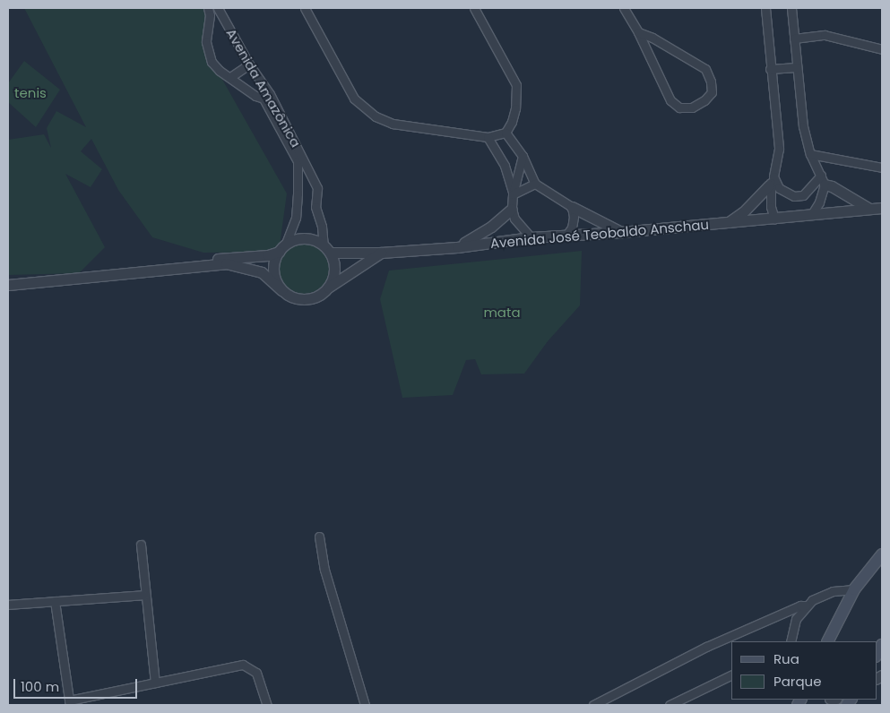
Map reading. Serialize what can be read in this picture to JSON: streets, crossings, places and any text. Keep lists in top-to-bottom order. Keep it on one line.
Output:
{"streets":{"street":["Avenida Amazônica","Avenida José Teobaldo Anschau"]},"crossings":[["Avenida Amazônica","Avenida José Teobaldo Anschau"]],"parks":["tenis","mata"],"legend":["Rua","Parque"],"scale_bar":"100 m"}
